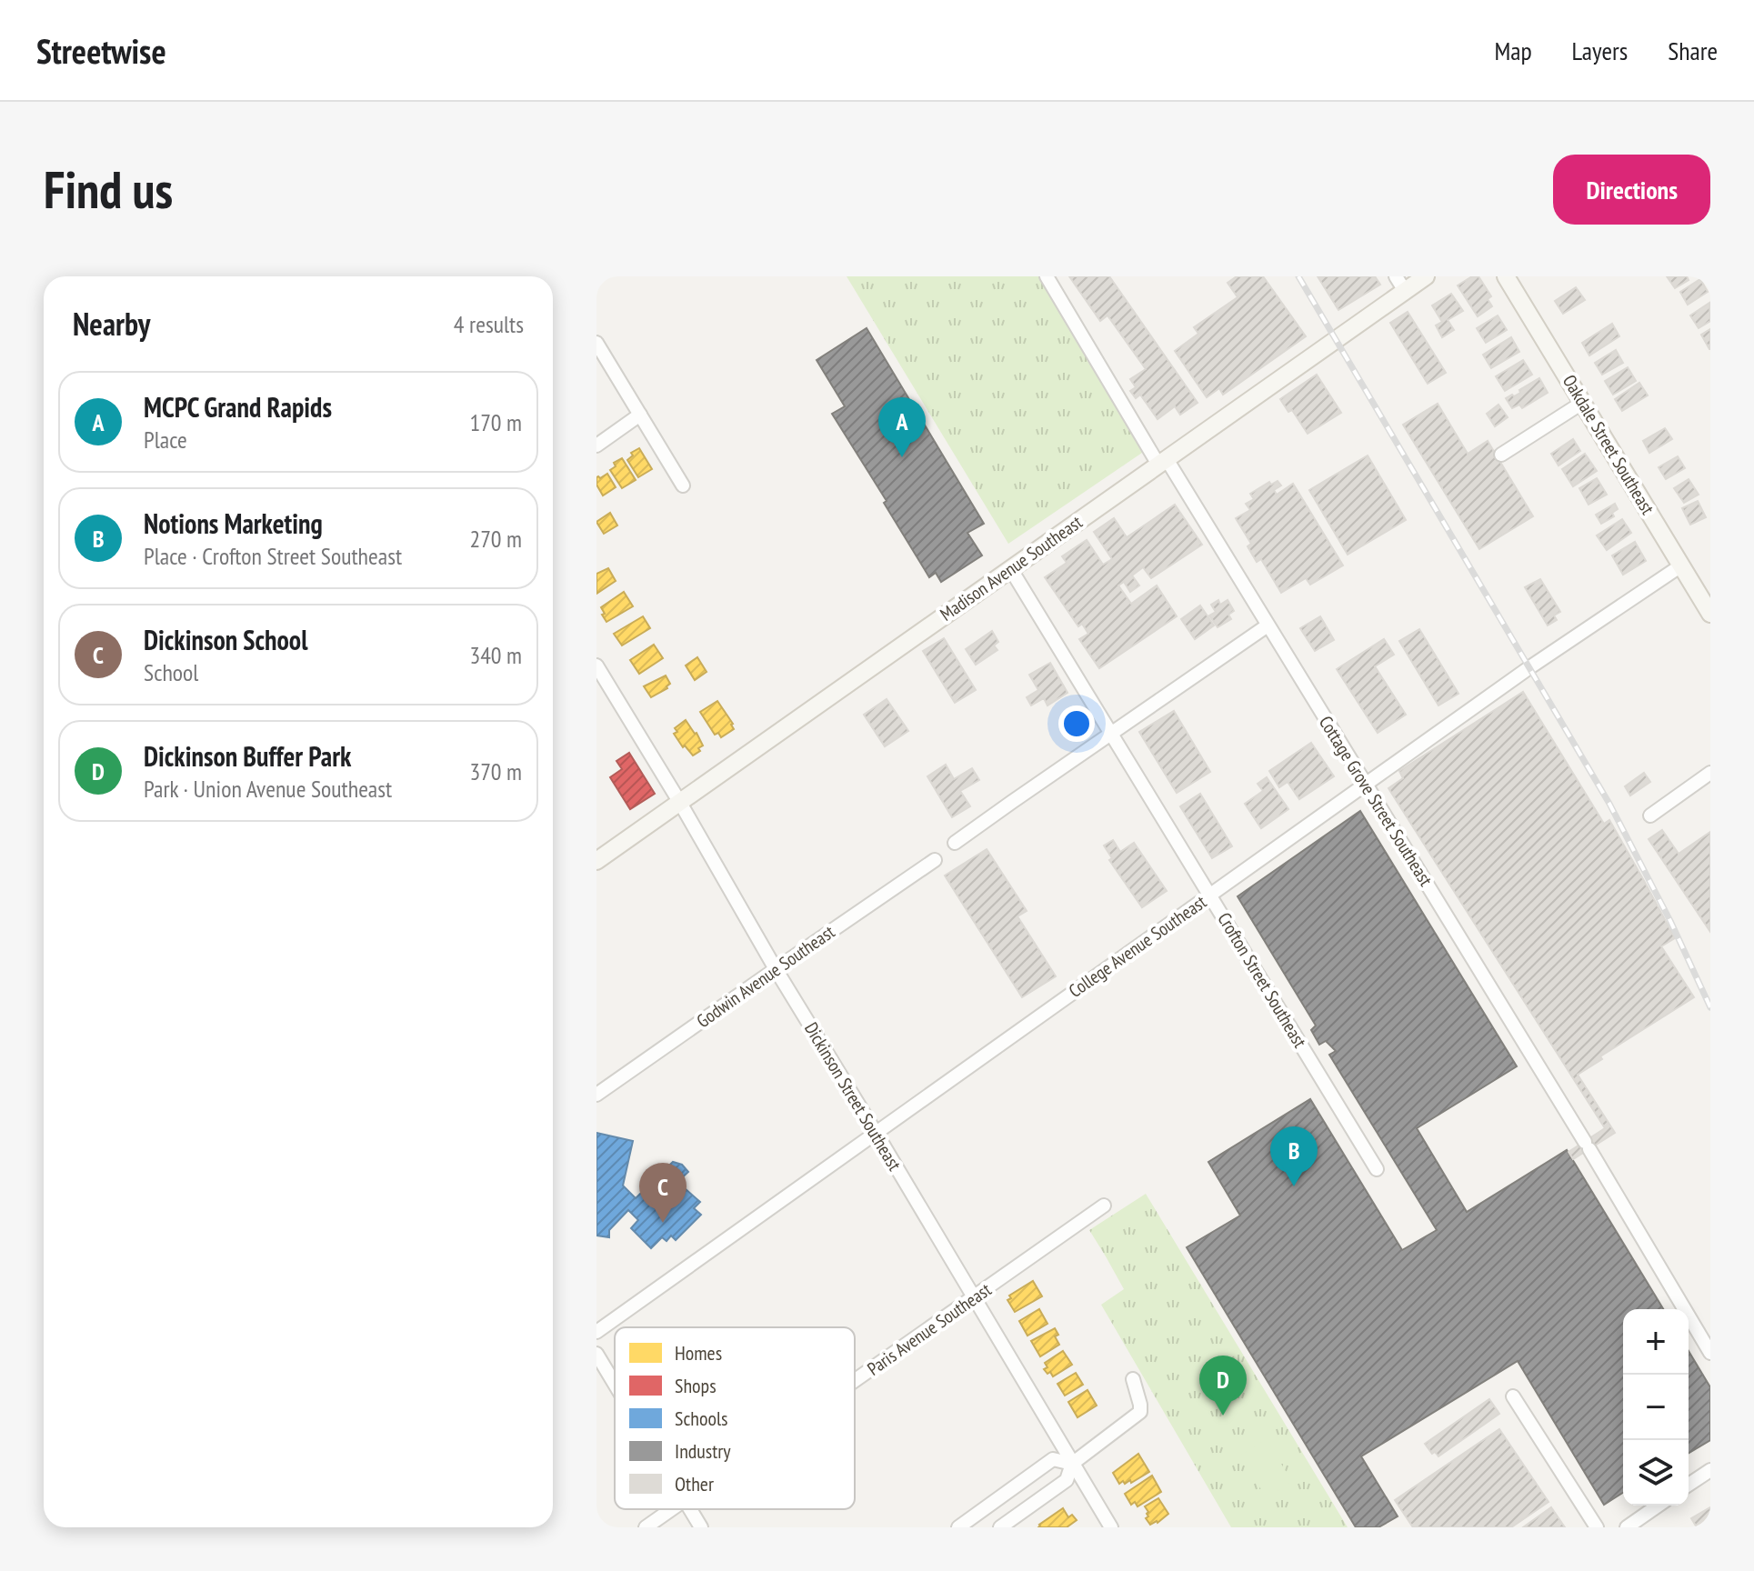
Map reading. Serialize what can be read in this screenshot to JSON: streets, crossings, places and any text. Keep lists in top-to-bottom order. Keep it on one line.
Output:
{"streets":{"street":["Oakdale Street Southeast","Madison Avenue Southeast","Cottage Grove Street Southeast","College Avenue Southeast","Godwin Avenue Southeast","Crofton Street Southeast","Dickinson Street Southeast","Paris Avenue Southeast"]},"crossings":[["Oakdale Street Southeast","College Avenue Southeast"],["Madison Avenue Southeast","Cottage Grove Street Southeast"],["Madison Avenue Southeast","Crofton Street Southeast"],["Madison Avenue Southeast","Dickinson Street Southeast"],["Cottage Grove Street Southeast","College Avenue Southeast"],["College Avenue Southeast","Crofton Street Southeast"],["College Avenue Southeast","Dickinson Street Southeast"],["Godwin Avenue Southeast","Dickinson Street Southeast"],["Dickinson Street Southeast","Paris Avenue Southeast"]],"legend":["Homes","Shops","Schools","Industry","Other"],"page":{"header":"Streetwise","nav":["Map","Layers","Share"],"buttons":"Directions","title":"Find us","heading":["Nearby","4 results"],"list":[{"mark":"A","name":"MCPC Grand Rapids","note":"Place","value":"170 m"},{"mark":"B","name":"Notions Marketing","note":"Place · Crofton Street Southeast","value":"270 m"},{"mark":"C","name":"Dickinson School","note":"School","value":"340 m"},{"mark":"D","name":"Dickinson Buffer Park","note":"Park · Union Avenue Southeast","value":"370 m"}],"pins":["A","B","C","D"],"map_buttons":["+","−"]}}
